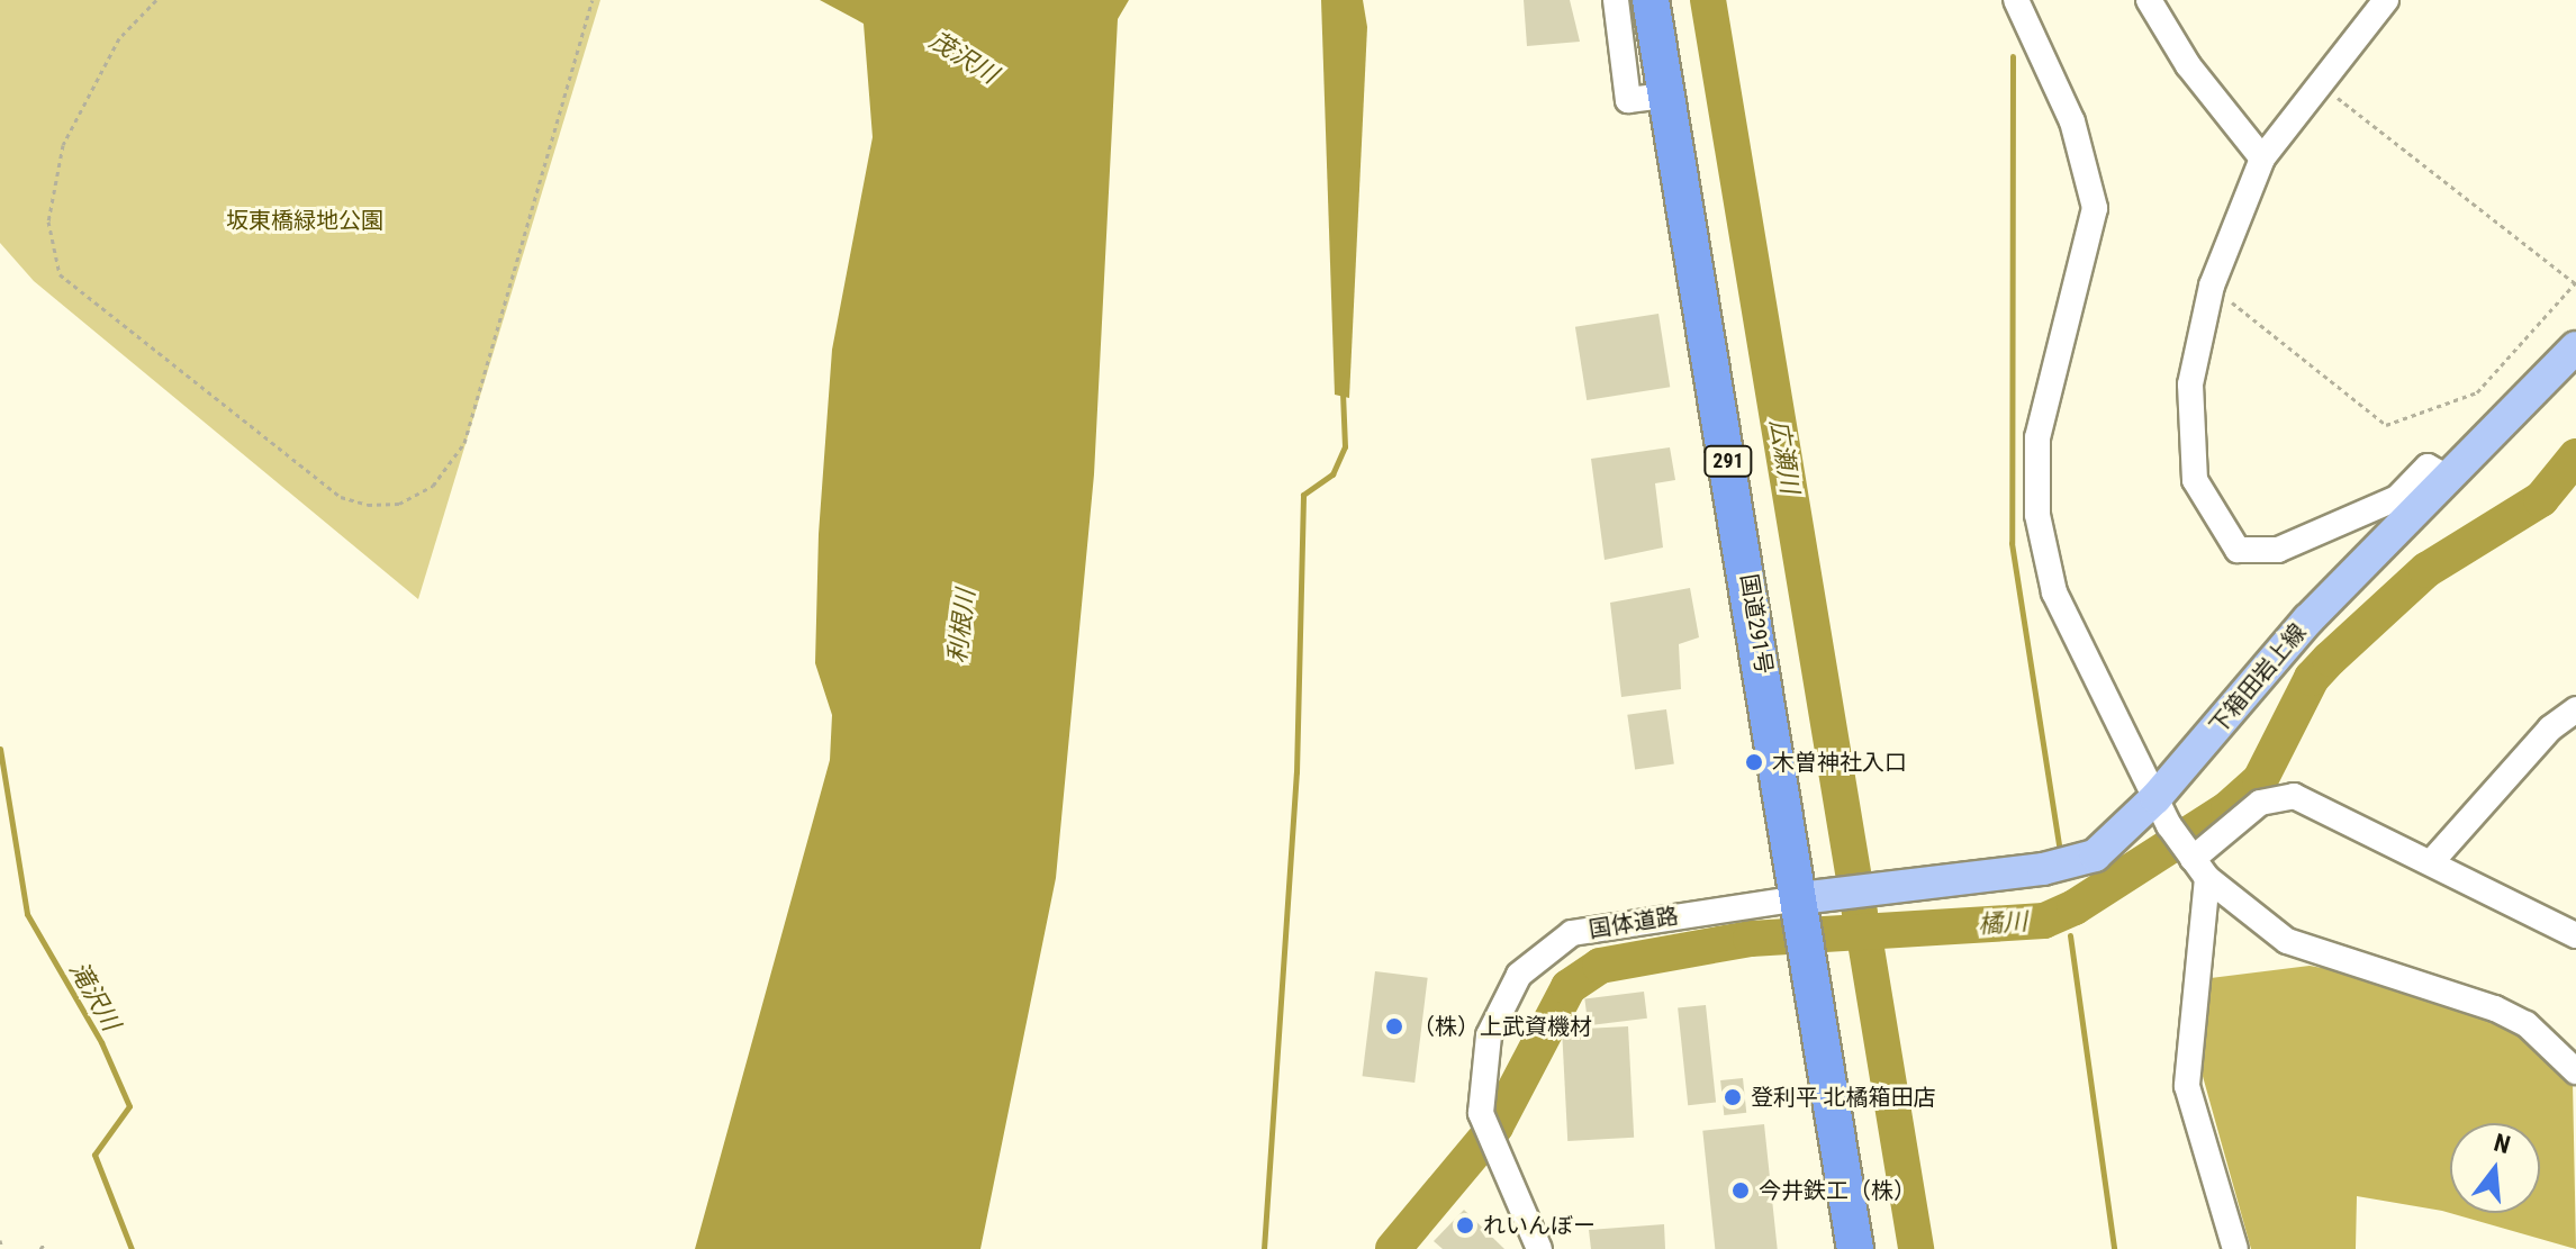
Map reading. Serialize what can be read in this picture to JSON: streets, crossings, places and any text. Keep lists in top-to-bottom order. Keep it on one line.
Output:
{"streets":{"highway":["291","国道291号"],"main road":["下箱田岩上線"],"street":["国体道路"]},"crossings":[["国道291号","下箱田岩上線"],["国道291号","国体道路"],["下箱田岩上線","国体道路"]],"water":["茂沢川","広瀬川","利根川","橘川","滝沢川"],"parks":["坂東橋緑地公園"],"places":["木曽神社入口","（株）上武資機材","登利平 北橘箱田店","今井鉄工（株）","れいんぼー"],"north":"top"}
